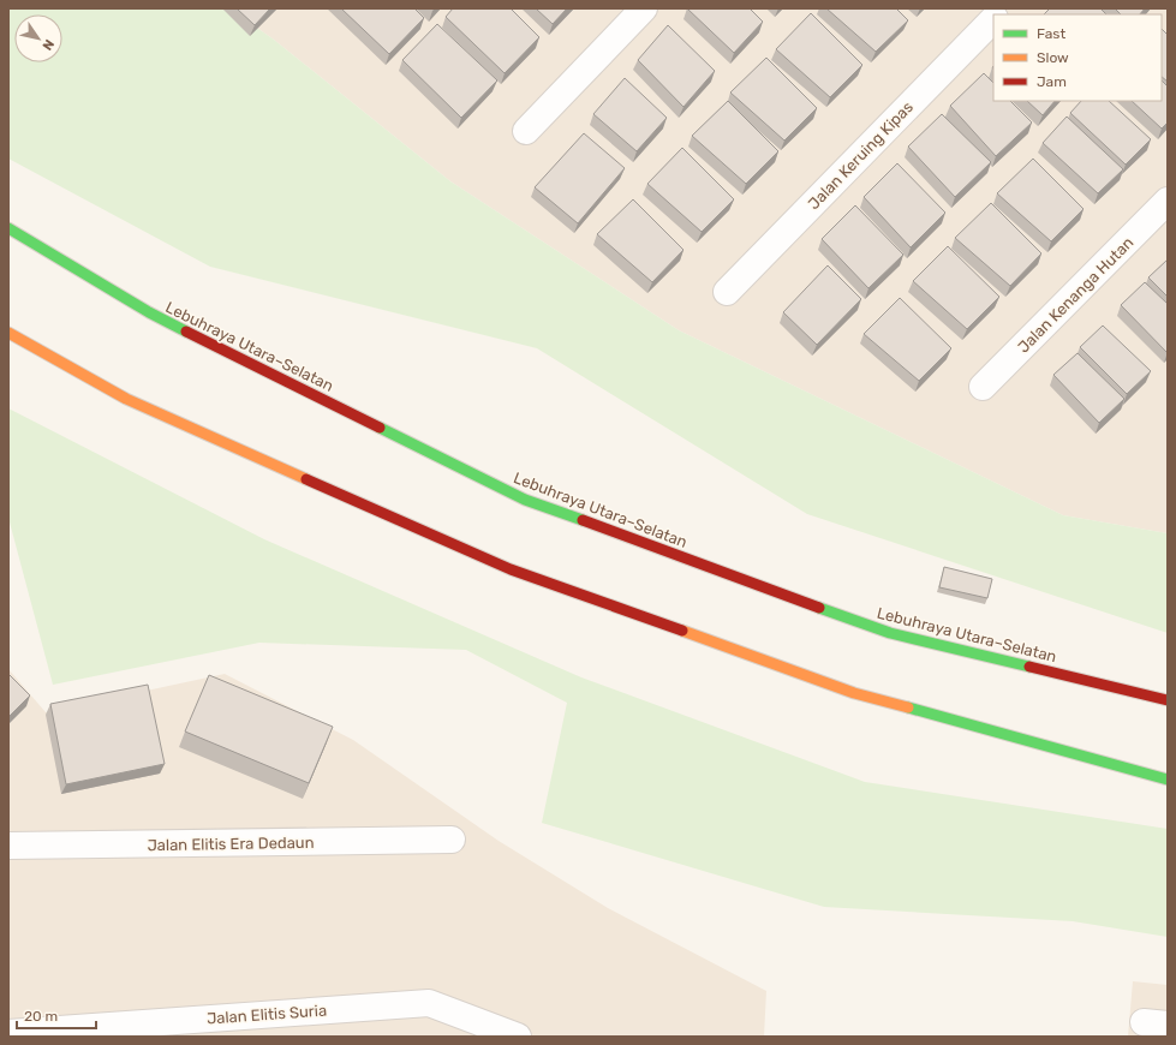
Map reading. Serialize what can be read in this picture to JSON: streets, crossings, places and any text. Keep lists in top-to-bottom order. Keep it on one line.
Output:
{"streets":{"highway":["Lebuhraya Utara–Selatan"],"street":["Jalan Keruing Kipas","Jalan Kenanga Hutan","Jalan Elitis Era Dedaun","Jalan Elitis Suria"]},"legend":["Fast","Slow","Jam"],"scale_bar":"20 m","north":"bottom right"}
